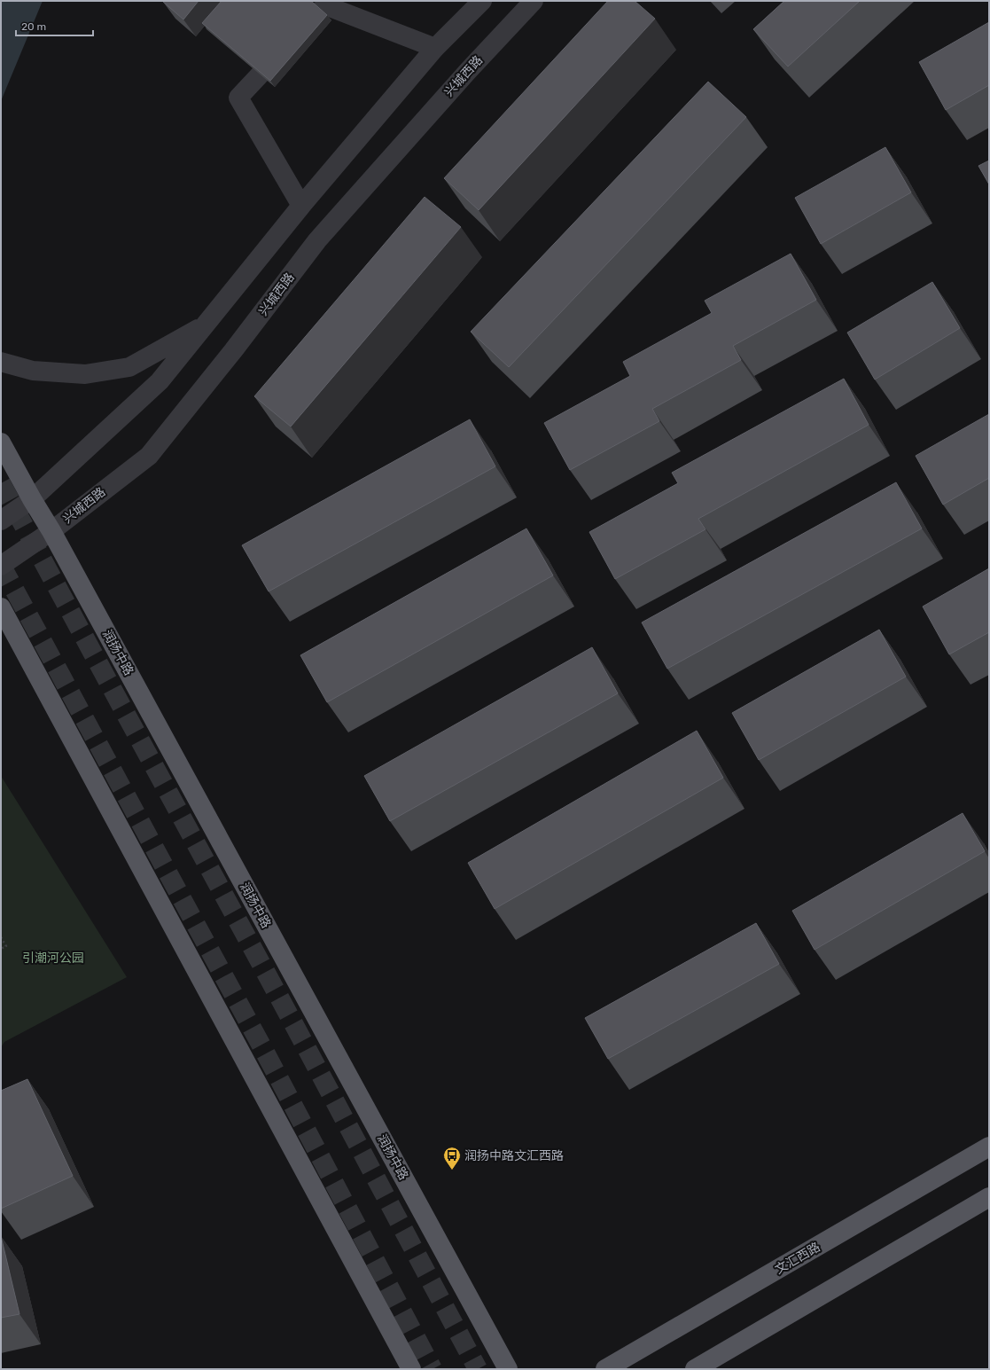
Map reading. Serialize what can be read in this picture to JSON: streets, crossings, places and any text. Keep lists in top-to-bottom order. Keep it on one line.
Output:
{"streets":{"main road":["润扬中路","文汇西路"],"street":["兴城西路"]},"crossings":[["兴城西路","润扬中路"]],"parks":["引潮河公园"],"places":{"bus stop":["润扬中路文汇西路"]},"scale_bar":"20 m"}
